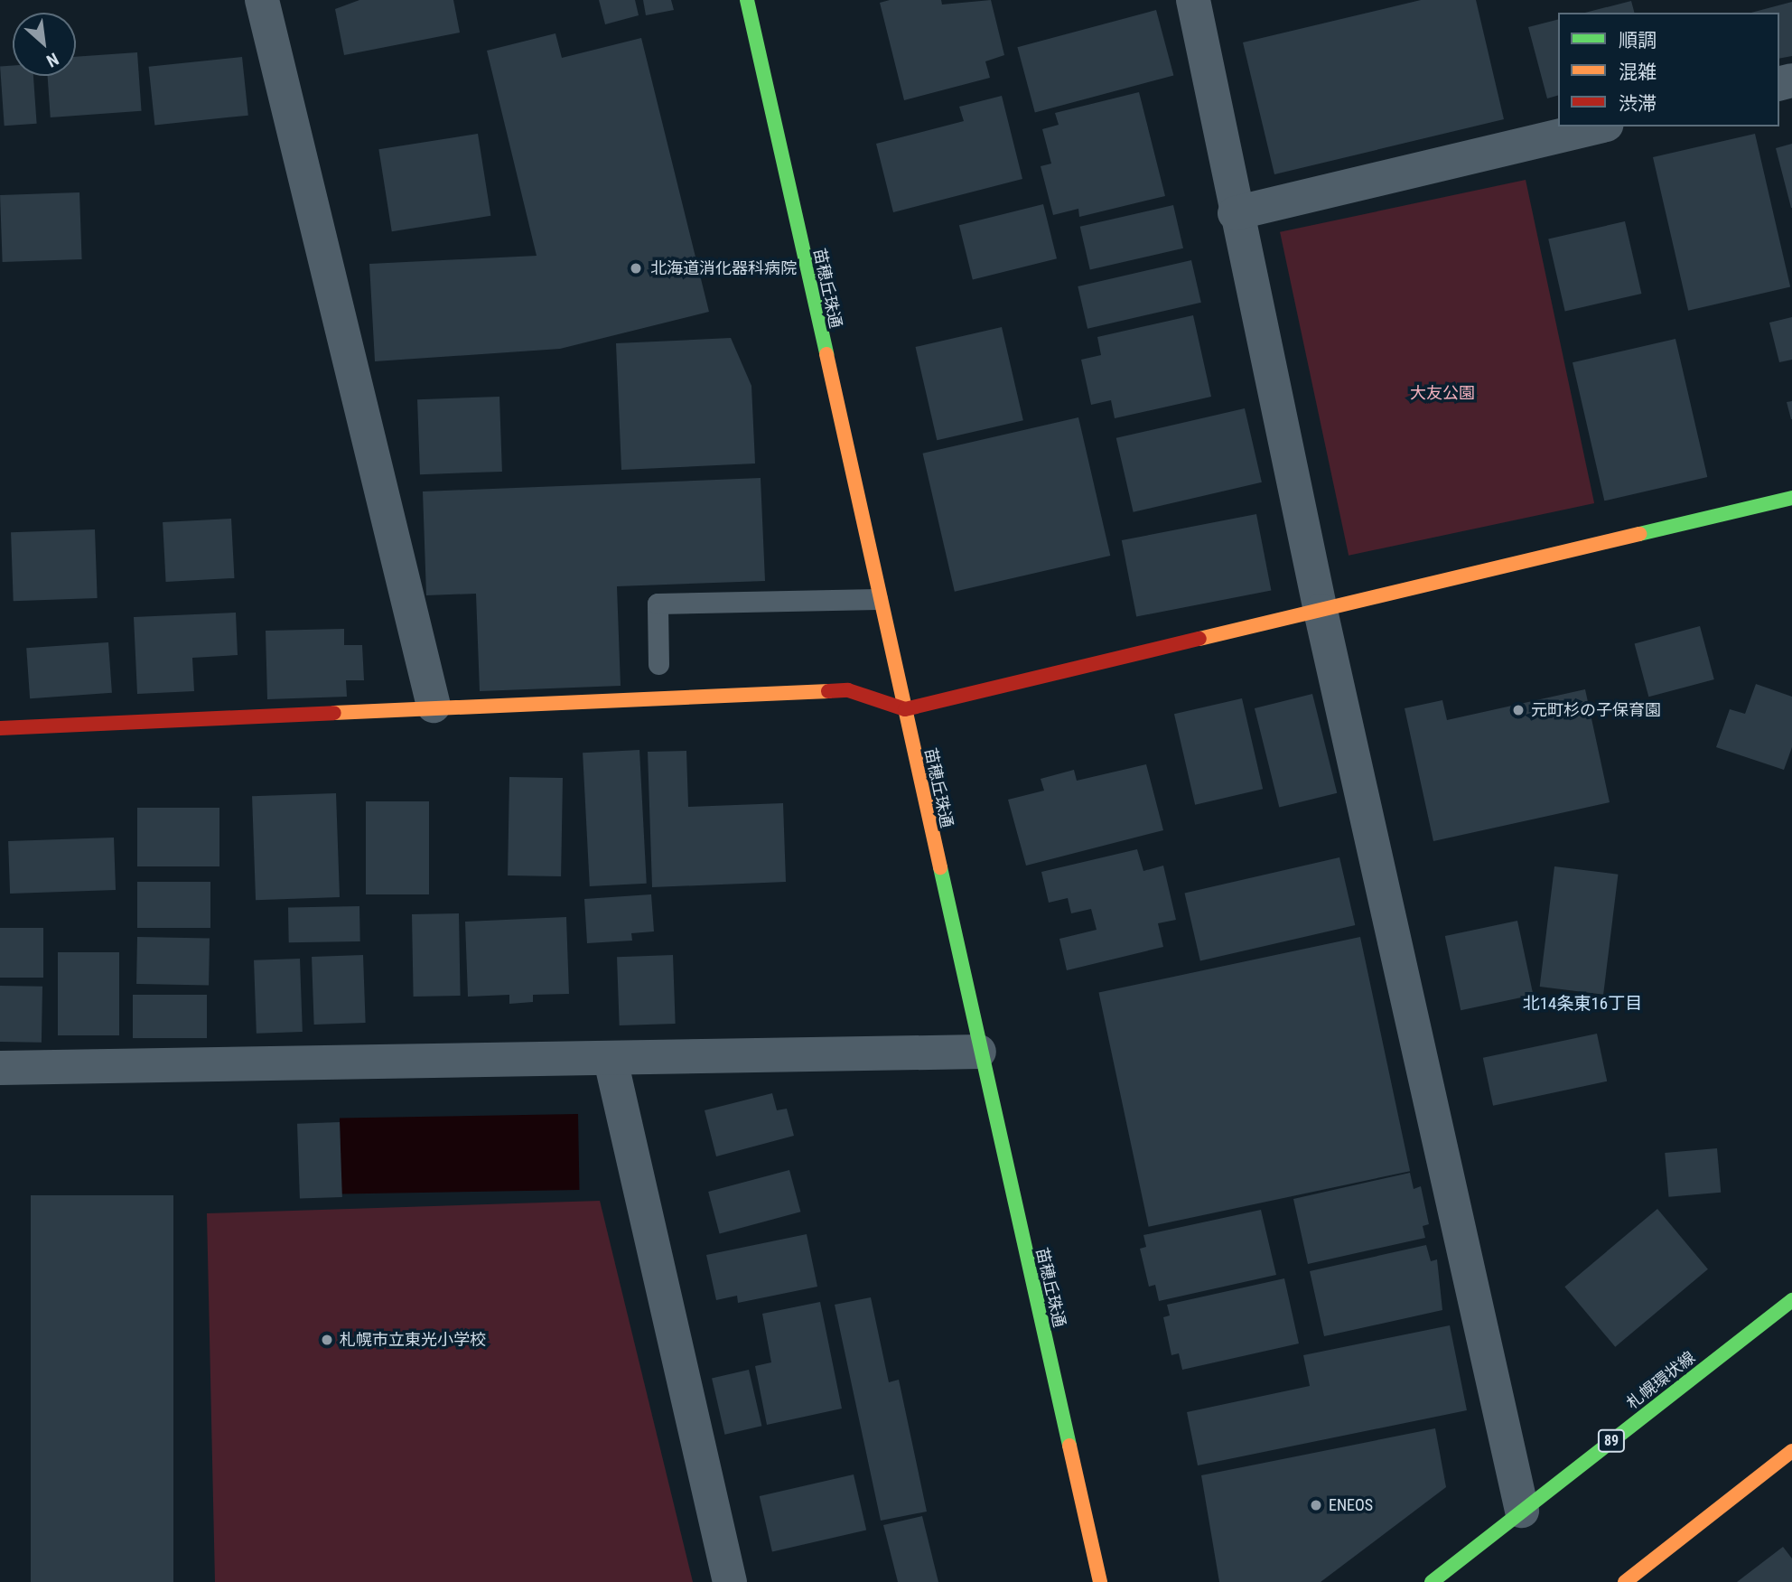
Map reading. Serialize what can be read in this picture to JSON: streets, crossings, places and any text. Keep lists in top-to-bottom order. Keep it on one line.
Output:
{"streets":{"street":["苗穂丘珠通","札幌環状線","89"]},"districts":["北14条東16丁目"],"parks":["大友公園"],"places":["北海道消化器科病院","元町杉の子保育園","札幌市立東光小学校","ENEOS"],"legend":["順調","混雑","渋滞"],"north":"bottom right"}
